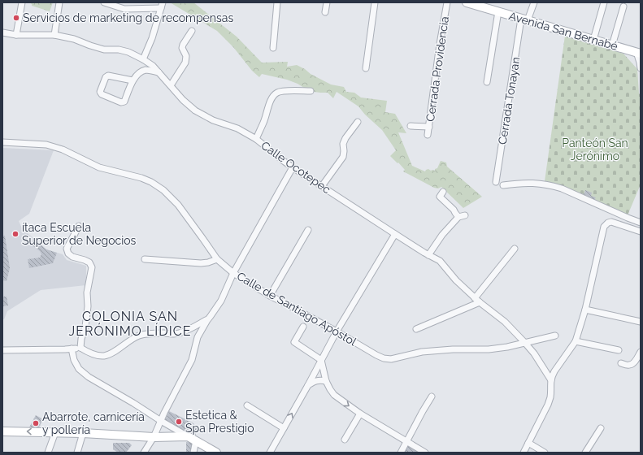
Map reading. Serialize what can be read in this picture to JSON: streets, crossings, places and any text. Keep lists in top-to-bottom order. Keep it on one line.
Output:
{"streets":{"main road":["Avenida San Bernabé"],"street":["Cerrada Providencia","Cerrada Tonayan","Calle Ocotepec","Calle de Santiago Apóstol"]},"crossings":[["Avenida San Bernabé","Cerrada Tonayan"],["Calle Ocotepec","Calle de Santiago Apóstol"]],"districts":["COLONIA SAN JERÓNIMO LÍDICE"],"parks":["Panteón San Jerónimo"],"places":["Servicios de marketing de recompensas","ítaca Escuela Superior de Negocios","Estetica & Spa Prestigio","Abarrote, carnicería y pollería"]}
